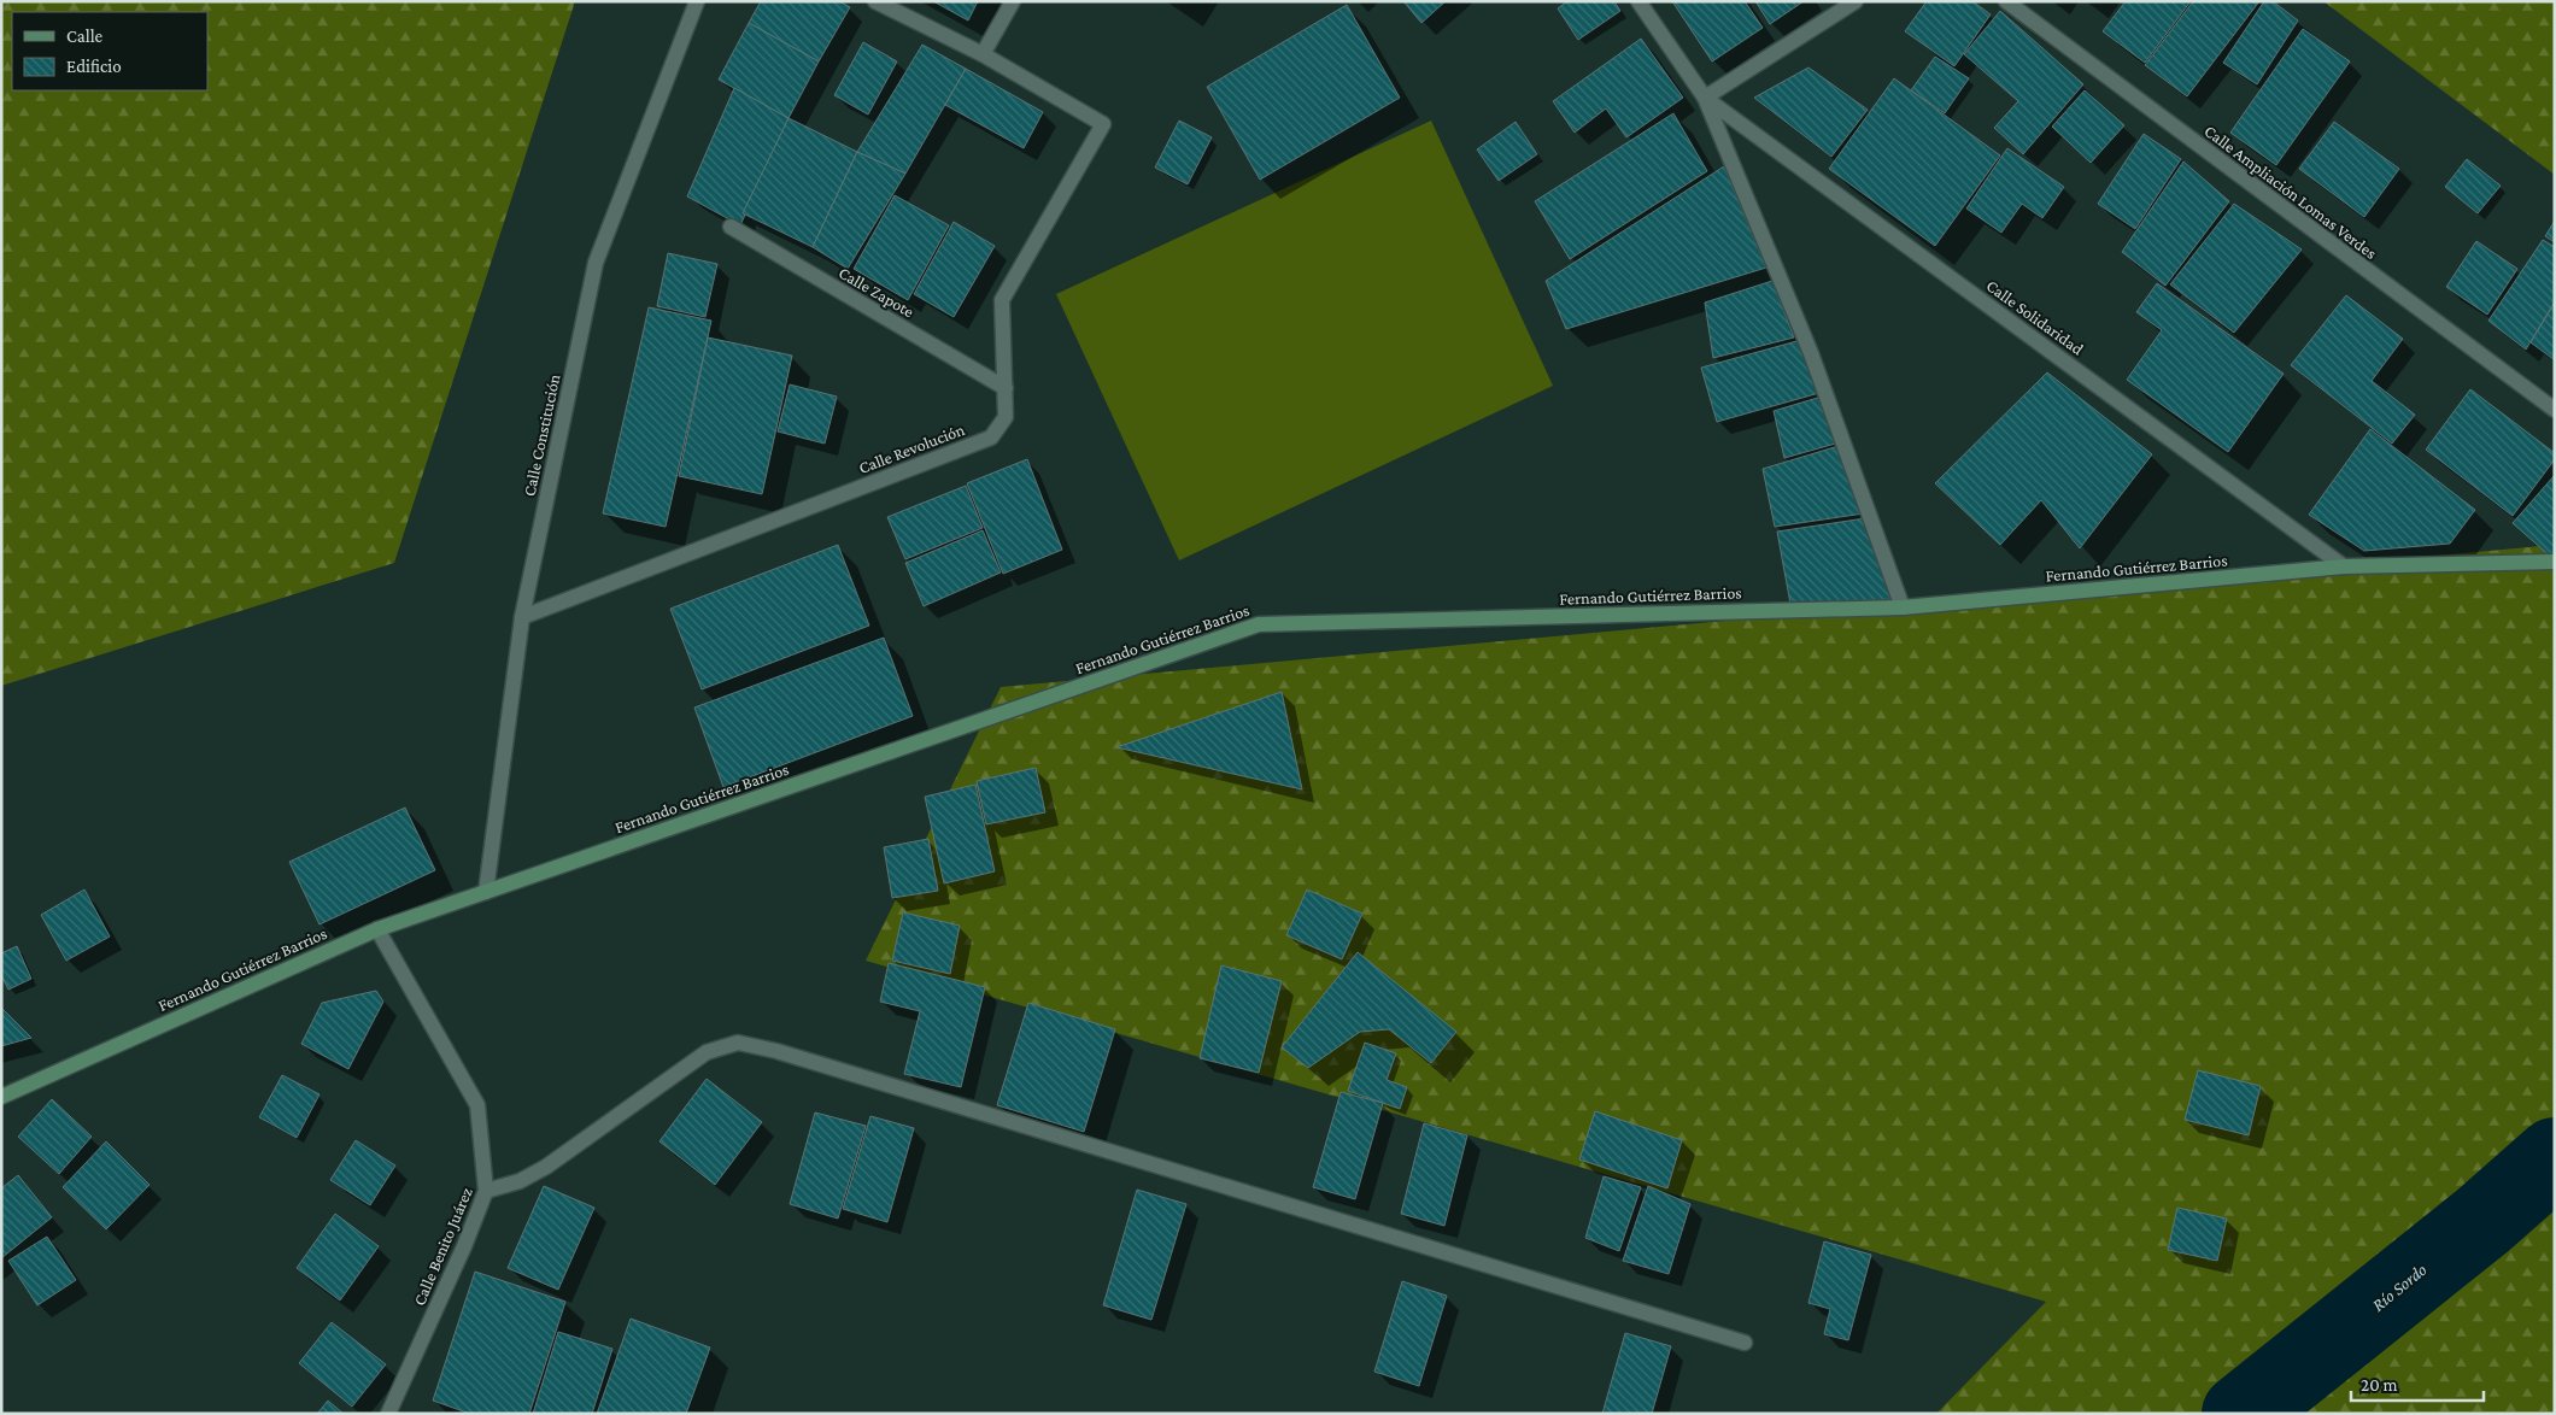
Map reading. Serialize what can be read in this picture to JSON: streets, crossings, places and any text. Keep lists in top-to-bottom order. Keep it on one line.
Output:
{"streets":{"main road":["Fernando Gutiérrez Barrios"],"street":["Calle Ampliación Lomas Verdes","Calle Zapote","Calle Solidaridad","Calle Constitución","Calle Revolución","Calle Benito Juárez"]},"crossings":[["Calle Zapote","Calle Revolución"],["Calle Solidaridad","Fernando Gutiérrez Barrios"],["Calle Constitución","Calle Revolución"],["Calle Constitución","Fernando Gutiérrez Barrios"],["Fernando Gutiérrez Barrios","Calle Benito Juárez"]],"water":["Río Sordo"],"legend":["Calle","Edificio"],"scale_bar":"20 m"}
